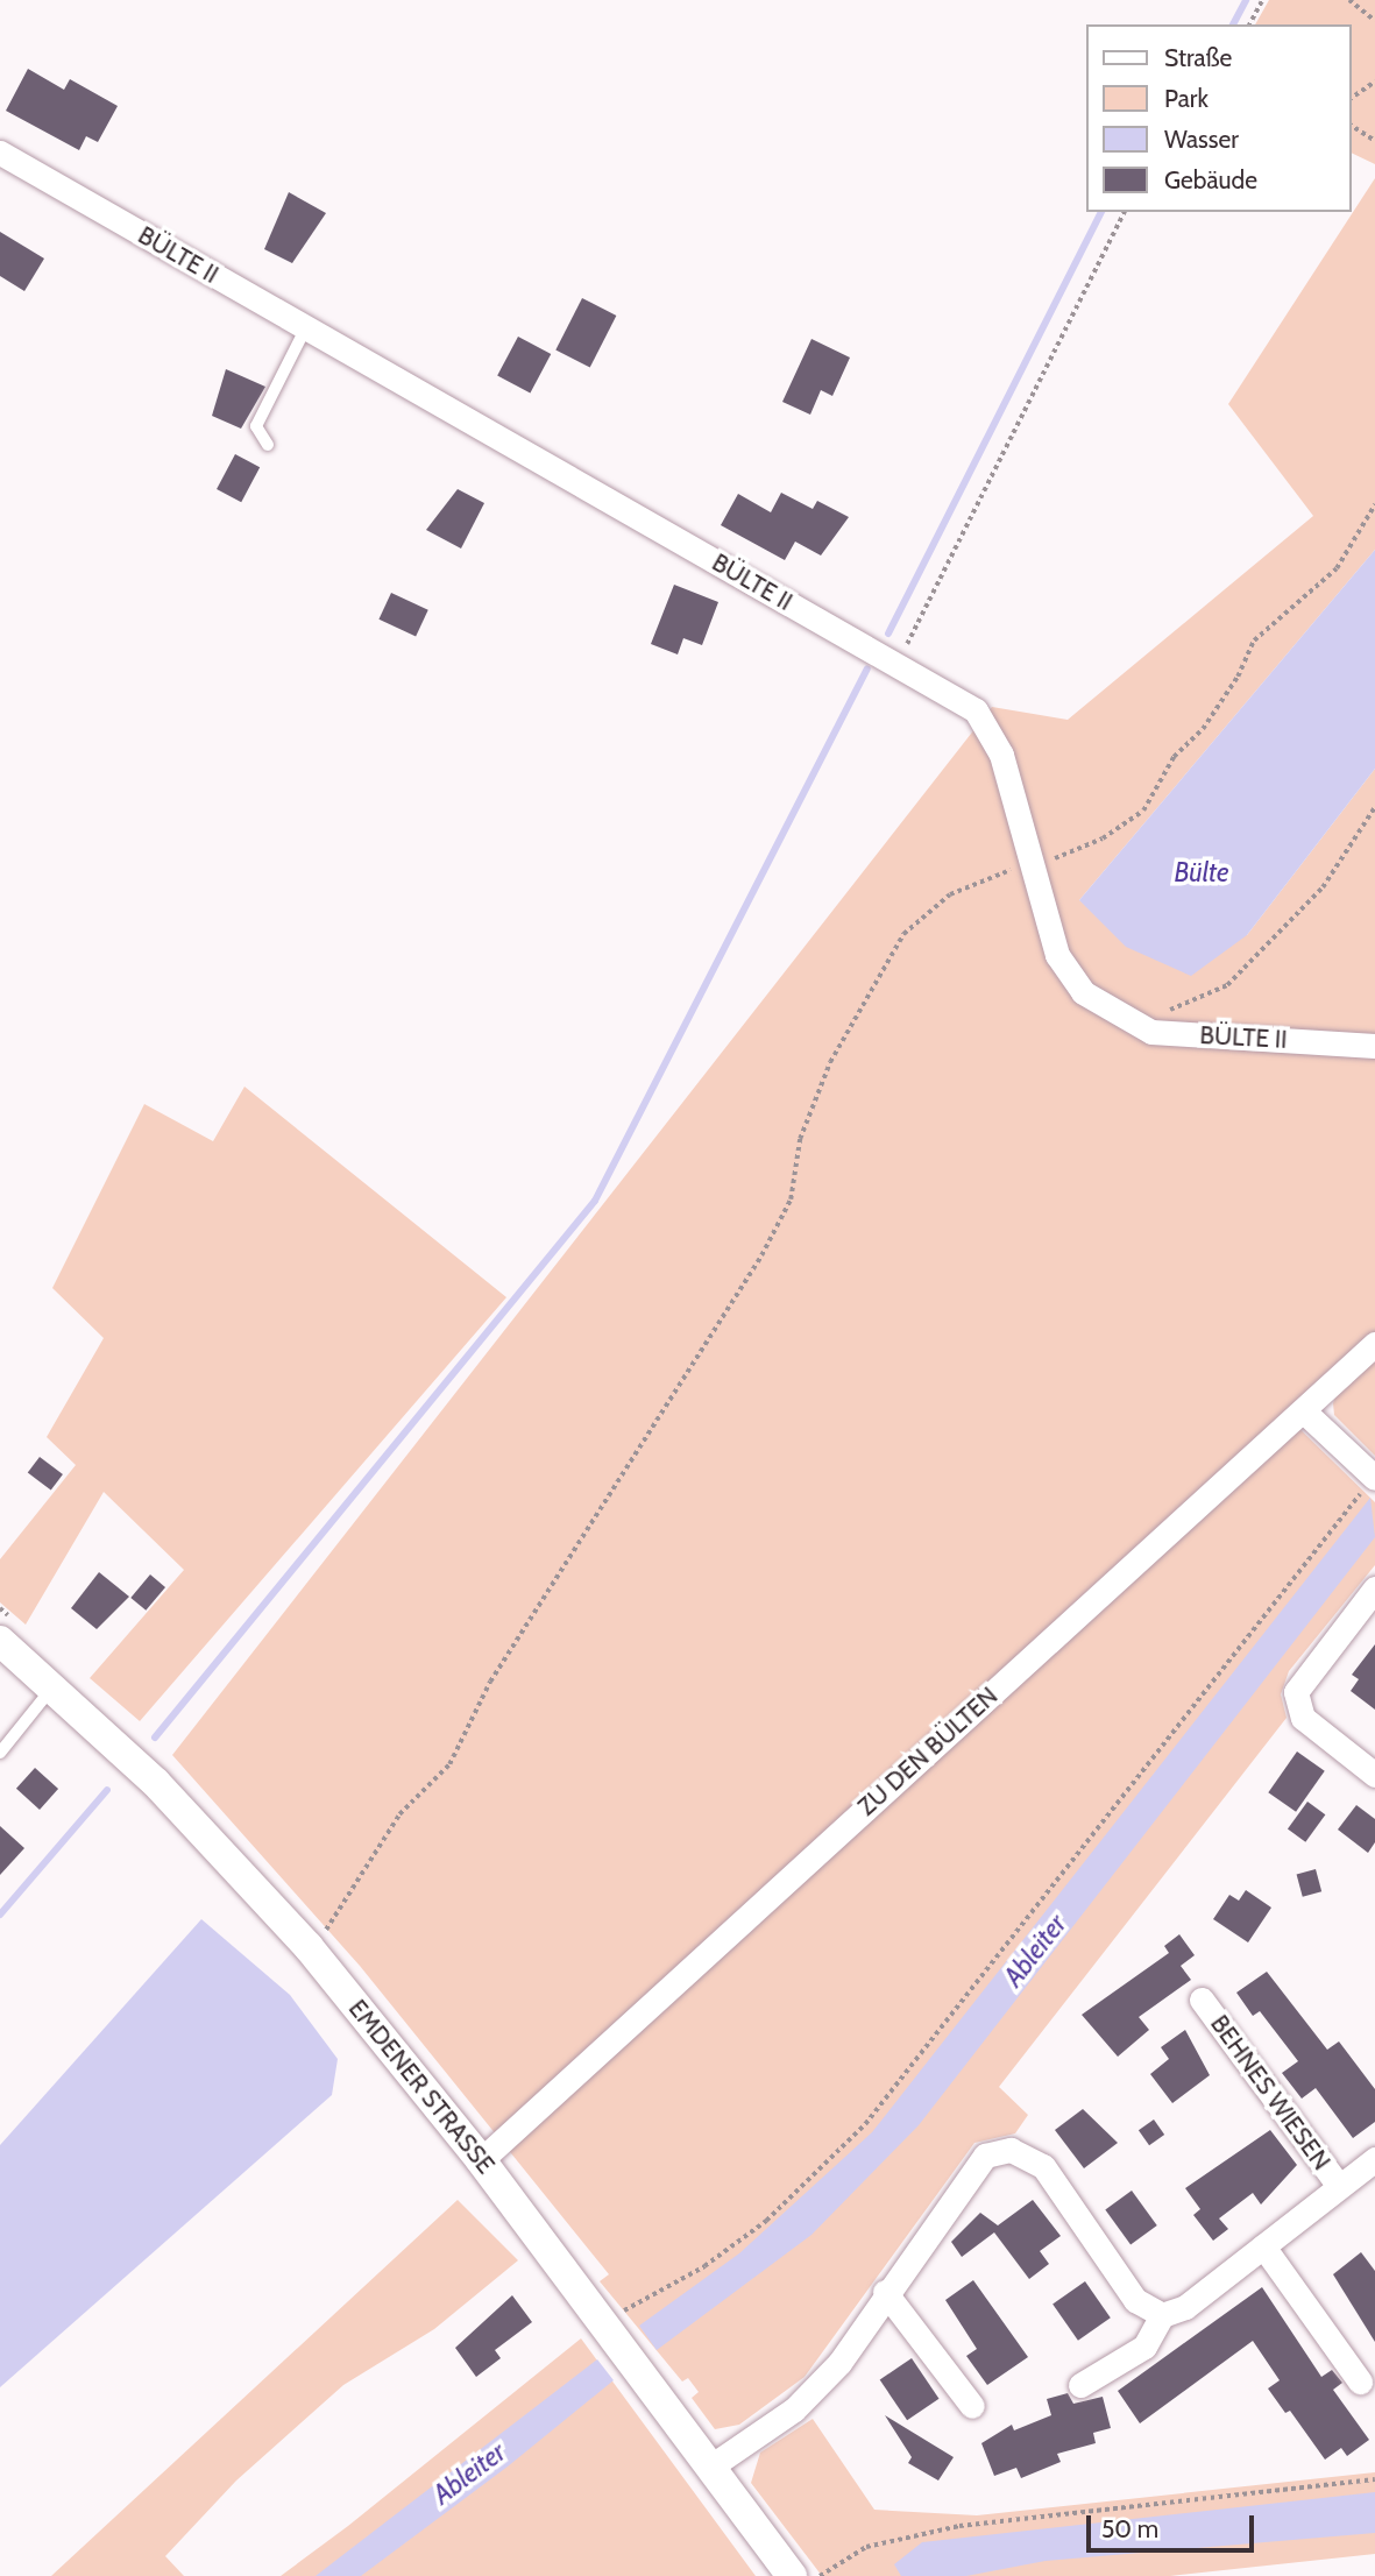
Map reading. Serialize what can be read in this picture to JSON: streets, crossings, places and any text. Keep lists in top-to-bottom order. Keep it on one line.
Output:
{"streets":{"street":["BÜLTE II","ZU DEN BÜLTEN","EMDENER STRASSE","BEHNES WIESEN"]},"crossings":[["ZU DEN BÜLTEN","EMDENER STRASSE"]],"water":["Bülte","Ableiter"],"legend":["Straße","Park","Wasser","Gebäude"],"scale_bar":"50 m"}
